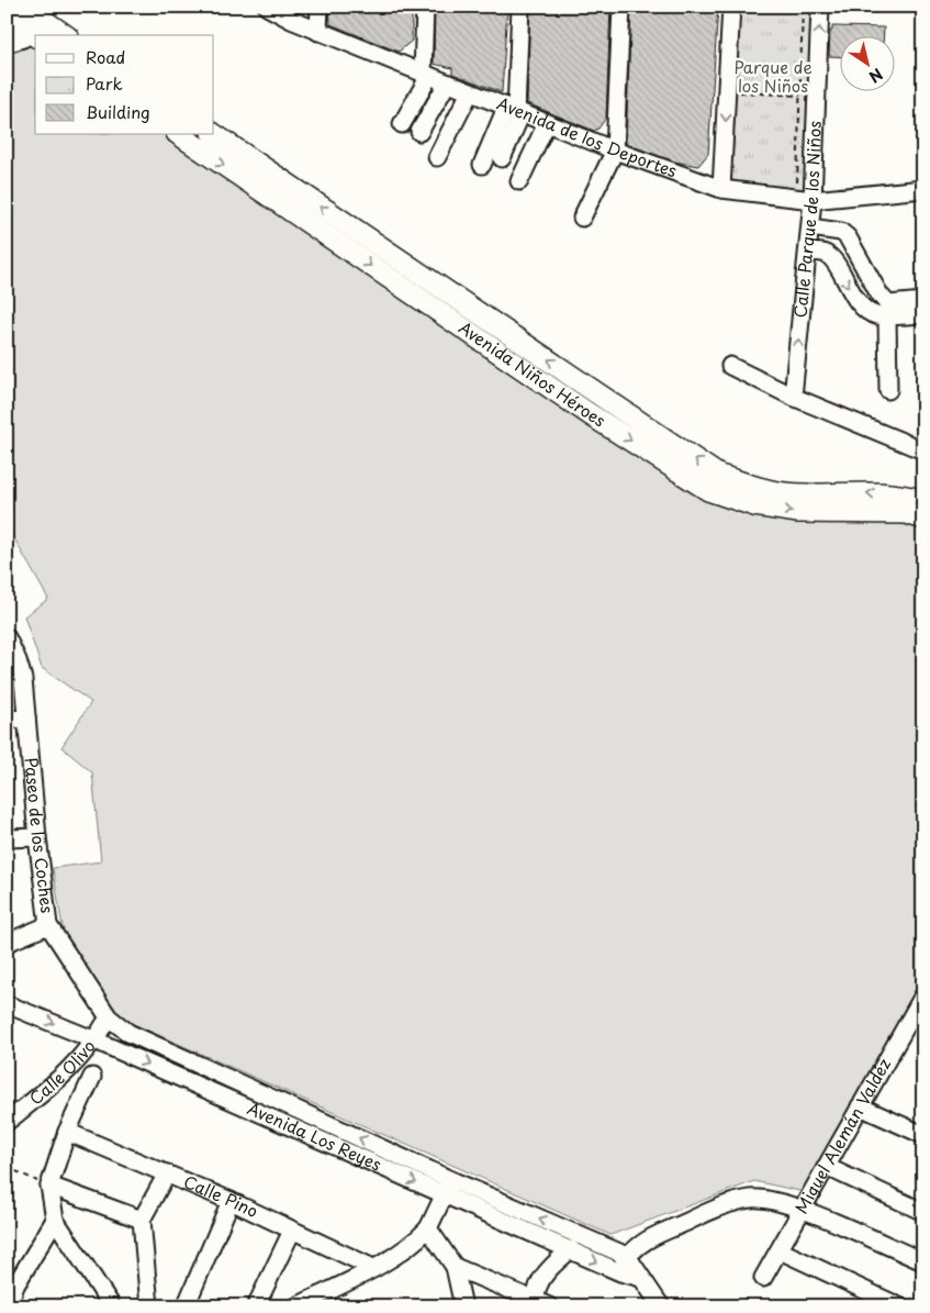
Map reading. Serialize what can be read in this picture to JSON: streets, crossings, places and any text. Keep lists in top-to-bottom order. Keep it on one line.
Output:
{"streets":{"main road":["Avenida Niños Héroes"],"street":["Avenida de los Deportes","Calle Parque de los Niños","Paseo de los Coches","Calle Olivo","Avenida Los Reyes","Miguel Alemán Valdéz","Calle Pino"]},"crossings":[["Avenida de los Deportes","Calle Parque de los Niños"],["Paseo de los Coches","Calle Olivo"],["Paseo de los Coches","Avenida Los Reyes"],["Calle Olivo","Avenida Los Reyes"]],"parks":["Parque de los Niños"],"legend":["Road","Park","Building"],"north":"bottom right"}
